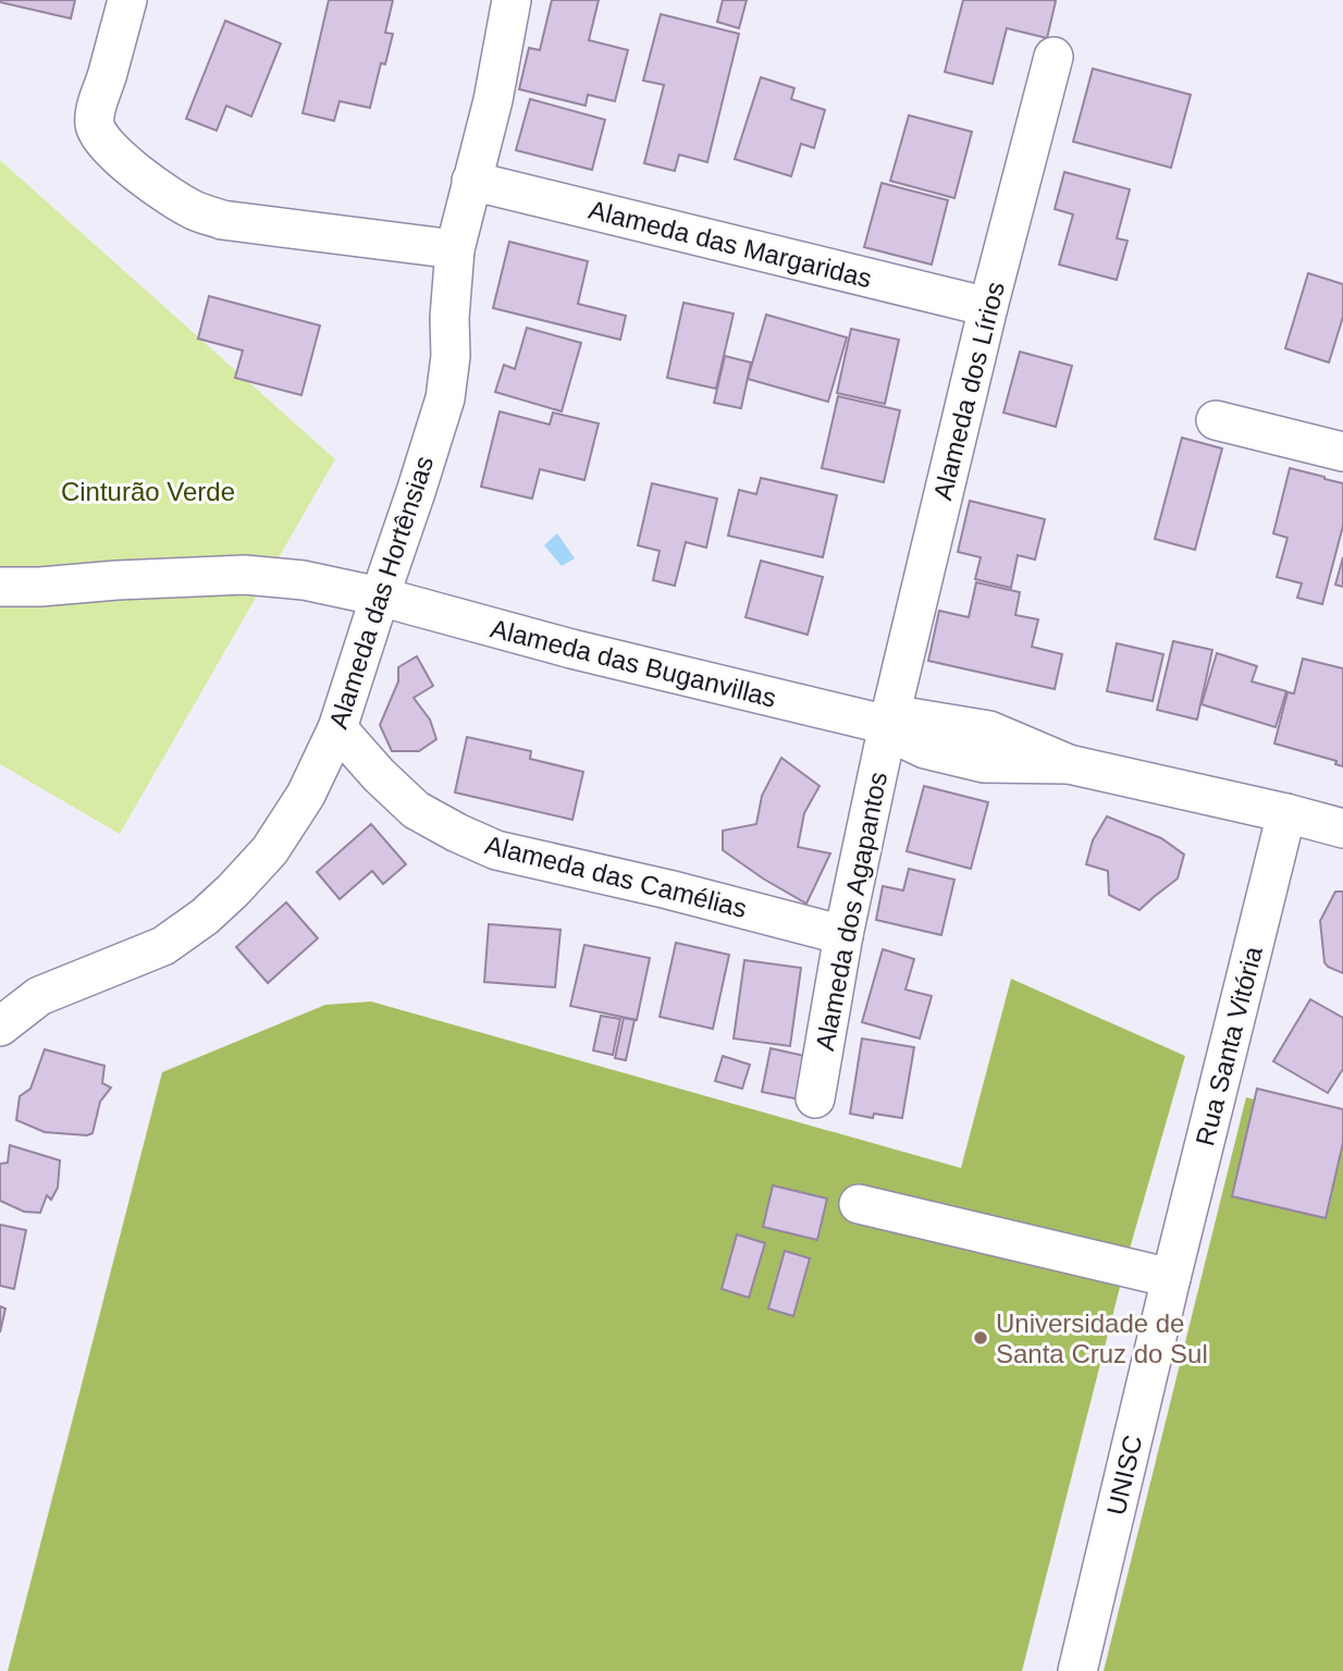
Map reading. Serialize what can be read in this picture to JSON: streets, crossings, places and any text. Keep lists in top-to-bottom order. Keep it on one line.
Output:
{"streets":{"street":["Alameda das Margaridas","Alameda dos Lírios","Alameda das Hortênsias","Alameda das Buganvillas","Alameda das Camélias","Alameda dos Agapantos","Rua Santa Vitória","UNISC"]},"crossings":[["Alameda das Margaridas","Alameda dos Lírios"],["Alameda das Margaridas","Alameda das Hortênsias"],["Alameda dos Lírios","Alameda das Buganvillas"],["Alameda dos Lírios","Alameda dos Agapantos"],["Alameda das Hortênsias","Alameda das Buganvillas"],["Alameda das Hortênsias","Alameda das Camélias"],["Alameda das Buganvillas","Alameda dos Agapantos"],["Alameda das Buganvillas","Rua Santa Vitória"],["Alameda das Camélias","Alameda dos Agapantos"],["Rua Santa Vitória","UNISC"]],"parks":["Cinturão Verde"],"places":["Universidade de Santa Cruz do Sul"]}
